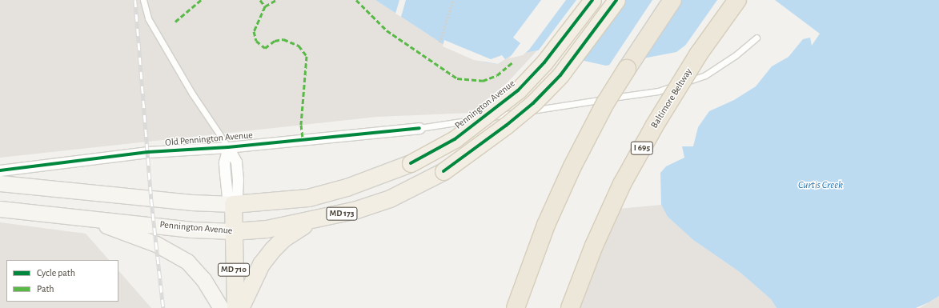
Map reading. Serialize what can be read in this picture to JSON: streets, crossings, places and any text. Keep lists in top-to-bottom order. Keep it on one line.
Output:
{"streets":{"highway":["Baltimore Beltway","I 695"],"main road":["Pennington Avenue","MD 173","MD 710"],"street":["Old Pennington Avenue"]},"crossings":[["Pennington Avenue","MD 710"]],"water":["Curtis Creek"],"legend":["Cycle path","Path"]}
